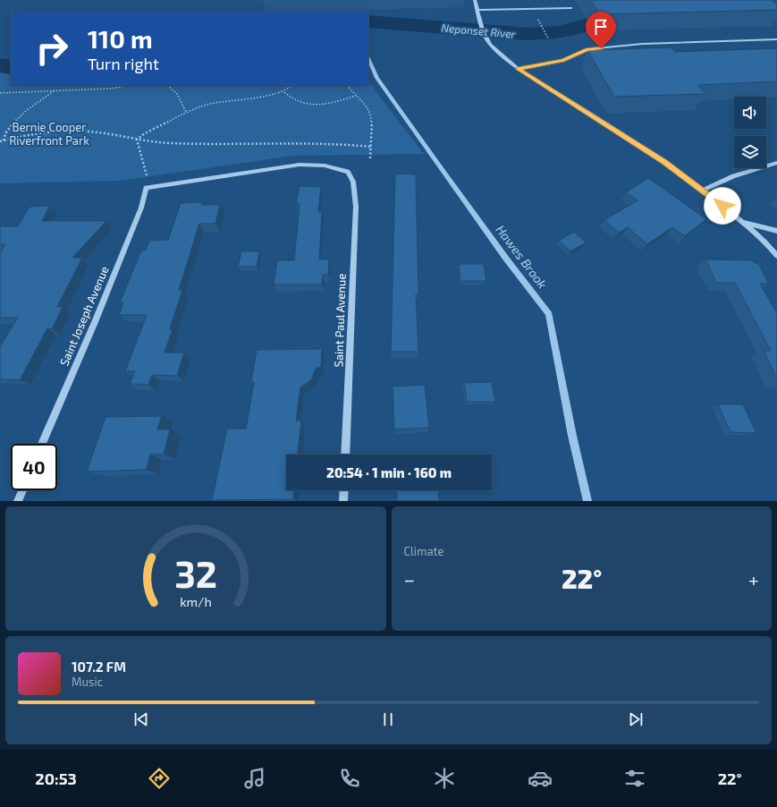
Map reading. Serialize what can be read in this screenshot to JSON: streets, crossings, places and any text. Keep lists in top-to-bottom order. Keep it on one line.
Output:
{"streets":{"street":["Saint Joseph Avenue","Saint Paul Avenue"]},"crossings":[["Saint Joseph Avenue","Saint Paul Avenue"]],"water":["Neponset River","Hawes Brook"],"parks":["Bernie Cooper Riverfront Park"],"page":{"turn":["110 m","Turn right"],"limit":"40","trip":"20:54 · 1 min · 160 m","tile":"Climate","heat":["−","22°","+"],"song":["107.2 FM","Music"],"tabs":["20:53","22°"],"gauge":["32","km/h"]}}
